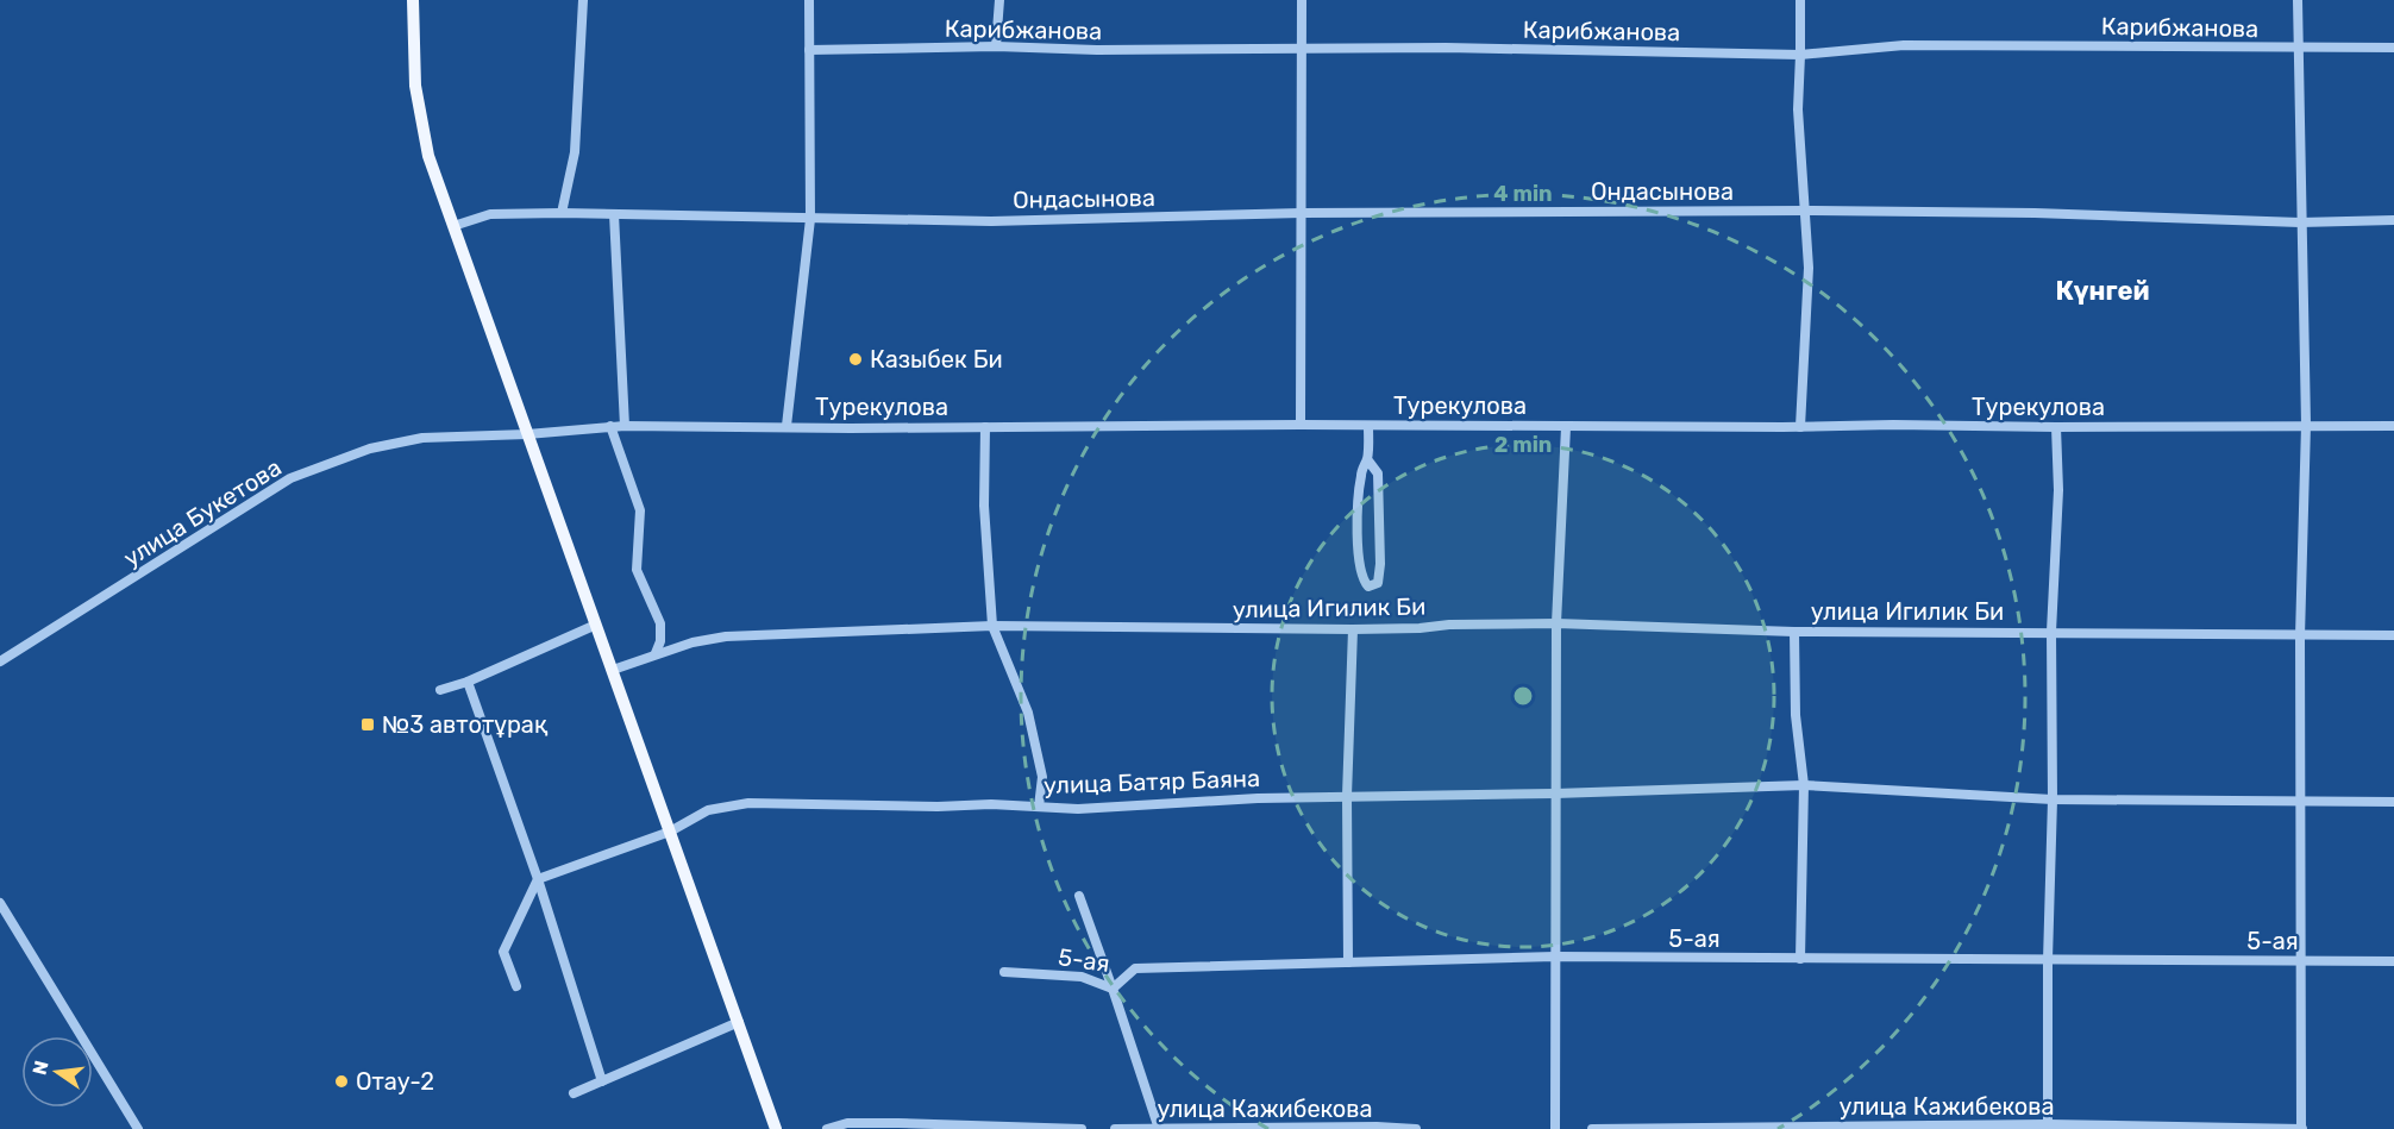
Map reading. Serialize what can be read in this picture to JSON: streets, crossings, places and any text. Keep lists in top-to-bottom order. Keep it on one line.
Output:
{"streets":{"street":["Карибжанова","Ондасынова","Турекулова","улица Букетова","улица Игилик Би","улица Батяр Баяна","5-ая","улица Кажибекова"]},"crossings":[["Турекулова","улица Букетова"]],"districts":["Күнгей"],"places":{"other":["Казыбек Би","Отау-2"],"transit":["№3 автотұрақ"]},"north":"left","rings":["4 min","2 min"]}
